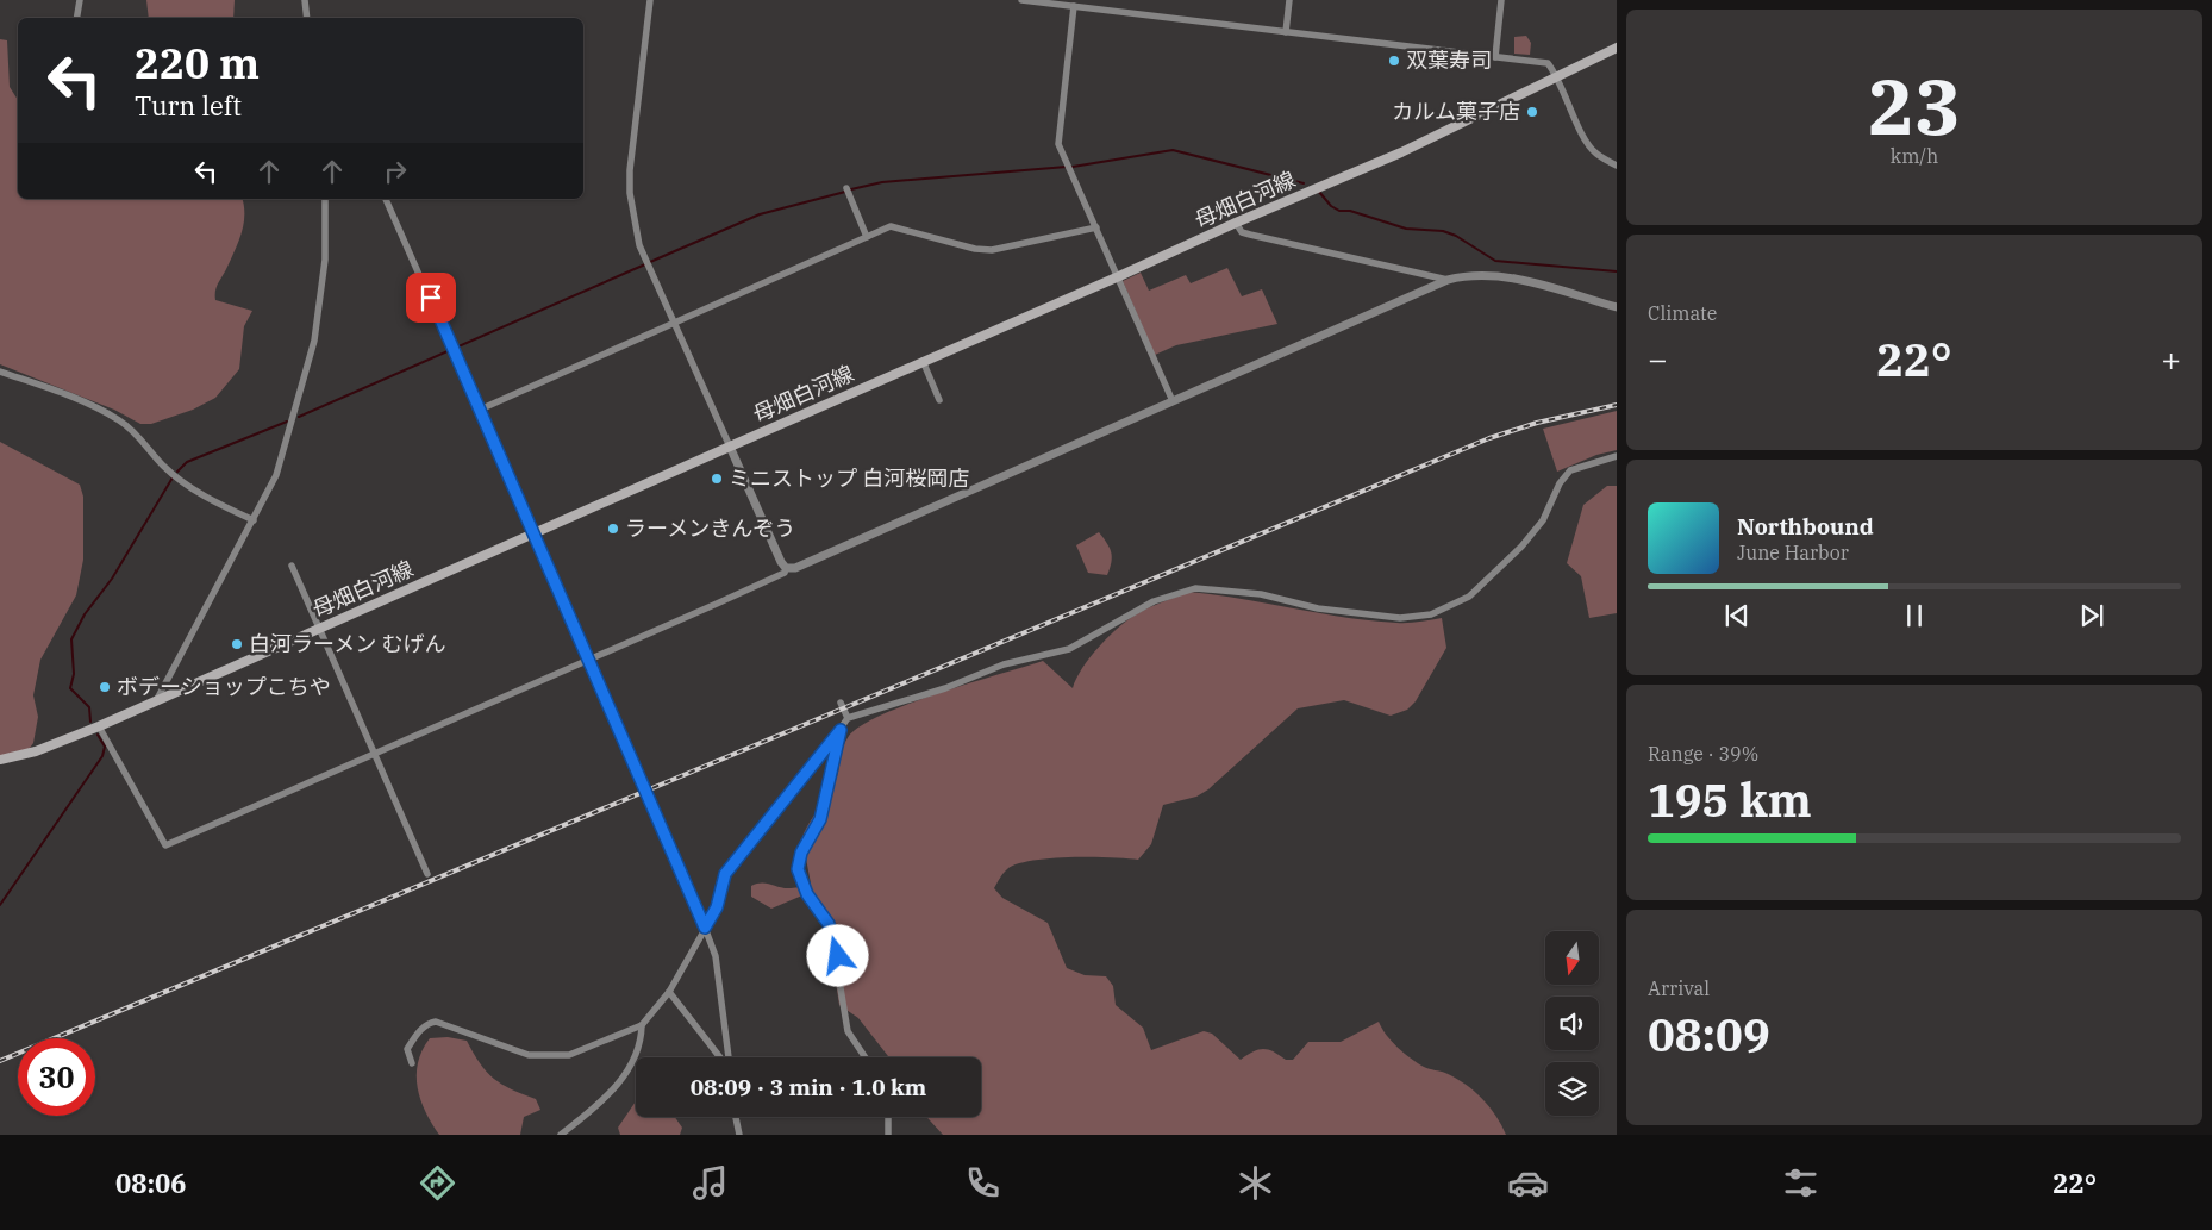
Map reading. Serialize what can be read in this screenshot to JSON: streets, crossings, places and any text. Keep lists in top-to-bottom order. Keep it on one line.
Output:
{"streets":{"main road":["母畑白河線"]},"places":["双葉寿司","カルム菓子店","ミニストップ 白河桜岡店","ラーメンきんぞう","白河ラーメン むげん","ボデーショップこちや"],"north":"bottom","page":{"tile":[["23","km/h"],"Climate",["Range · 39%","195 km"],["Arrival","08:09"]],"turn":["220 m","Turn left"],"heat":["−","22°","+"],"song":["Northbound","June Harbor"],"limit":"30","trip":"08:09 · 3 min · 1.0 km","tabs":["08:06","22°"]}}
